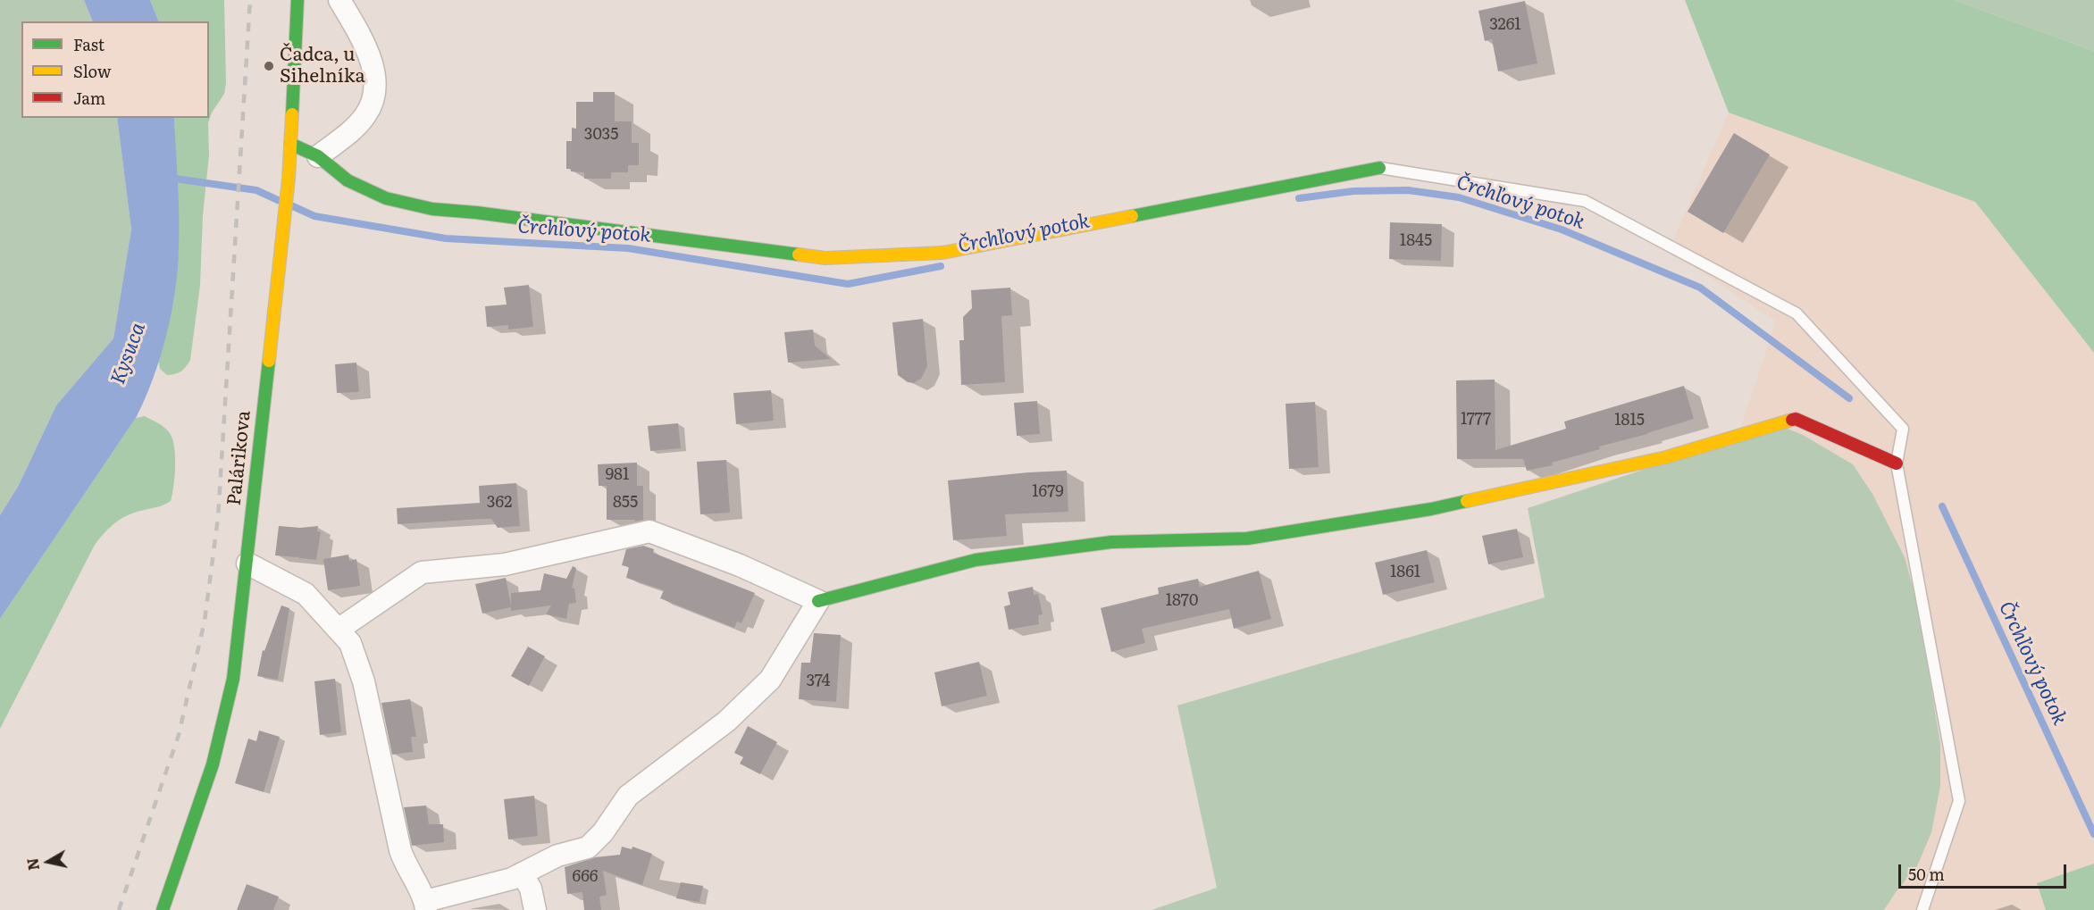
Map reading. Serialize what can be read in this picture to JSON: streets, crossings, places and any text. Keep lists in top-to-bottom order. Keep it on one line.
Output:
{"streets":{"street":["Palárikova"]},"water":["Črchľový potok","Kysuca"],"places":["Čadca, u Sihelníka"],"house_numbers":["3261","3035","1845","1777","1815","981","1679","362","855","1861","1870","374","666"],"legend":["Fast","Slow","Jam"],"scale_bar":"50 m","north":"left"}
